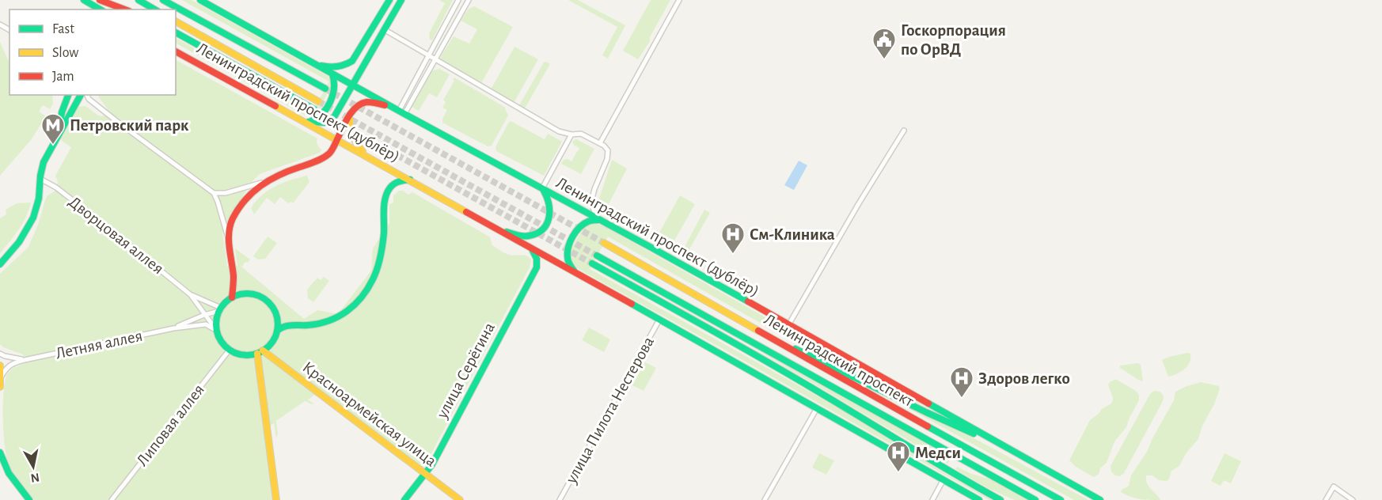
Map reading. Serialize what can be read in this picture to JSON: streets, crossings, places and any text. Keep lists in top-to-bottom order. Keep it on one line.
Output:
{"streets":{"main road":["Ленинградский проспект (дублёр)","Ленинградский проспект","улица Серёгина","Красноармейская улица"],"street":["Дворцовая аллея","Летняя аллея","улица Пилота Нестерова","Липовая аллея"]},"crossings":[["Ленинградский проспект (дублёр)","улица Серёгина"],["Ленинградский проспект (дублёр)","улица Пилота Нестерова"],["Дворцовая аллея","Летняя аллея"],["Дворцовая аллея","Красноармейская улица"],["Дворцовая аллея","Липовая аллея"],["Летняя аллея","Красноармейская улица"],["Летняя аллея","Липовая аллея"],["улица Серёгина","Красноармейская улица"],["Красноармейская улица","Липовая аллея"]],"places":{"public building":["Госкорпорация по ОрВД"],"metro station":["Петровский парк"],"hospital":["См-Клиника","Здоров легко","Медси"]},"legend":["Fast","Slow","Jam"],"north":"bottom"}
